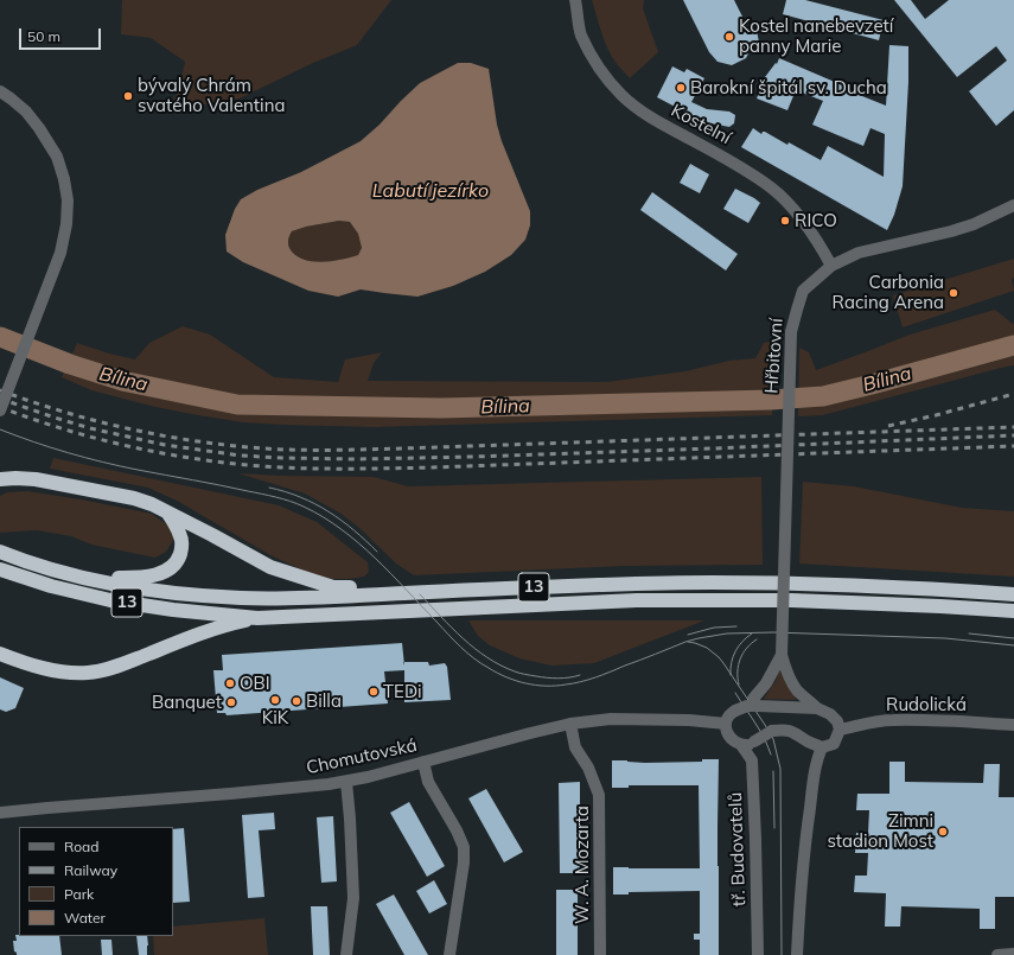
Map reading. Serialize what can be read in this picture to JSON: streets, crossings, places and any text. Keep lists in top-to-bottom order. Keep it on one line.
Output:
{"streets":{"highway":["13"],"street":["Kostelní","Hřbitovní","Rudolická","Chomutovská","tř. Budovatelů","W. A. Mozarta"]},"crossings":[["Kostelní","Hřbitovní"],["Chomutovská","W. A. Mozarta"]],"water":["Labutí jezírko","Bílina"],"places":["Kostel nanebevzetí panny Marie","Barokní špitál sv. Ducha","bývalý Chrám svatého Valentina","RICO","Carbonia Racing Arena","OBI","TEDi","KiK","Billa","Banquet","Zimni stadion Most"],"legend":["Road","Railway","Park","Water"],"scale_bar":"50 m"}
